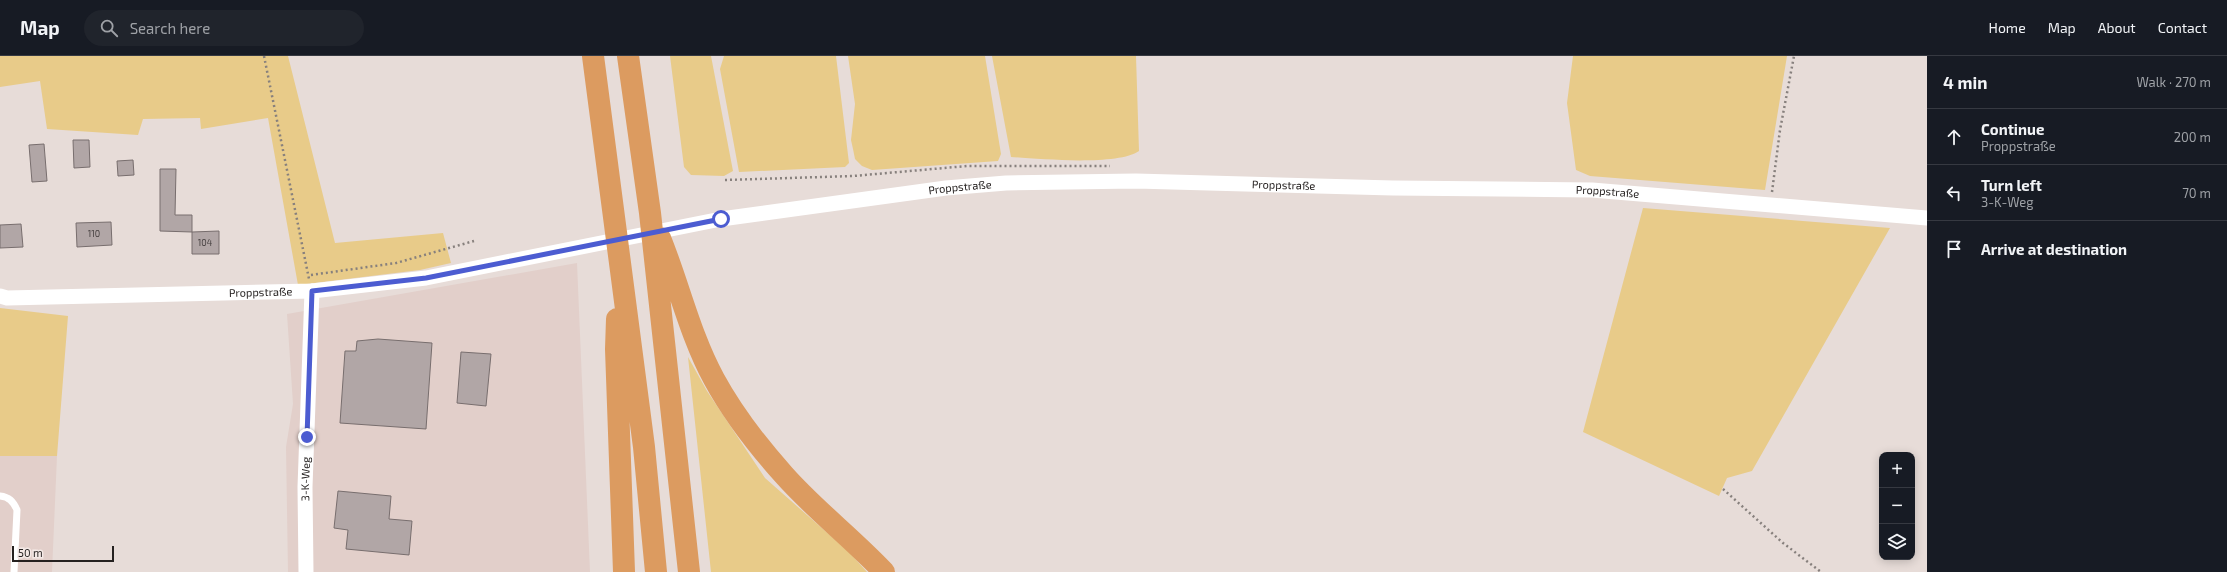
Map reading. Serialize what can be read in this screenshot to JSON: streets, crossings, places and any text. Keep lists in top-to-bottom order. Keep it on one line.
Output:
{"streets":{"street":["Proppstraße","3-K-Weg"]},"crossings":[["Proppstraße","3-K-Weg"]],"house_numbers":["110","104"],"scale_bar":"50 m","page":{"header":"Map","search":"Search here","nav":["Home","Map","About","Contact"],"heading":["4 min","Walk · 270 m"],"list":[["Continue","Proppstraße","200 m"],["Turn left","3-K-Weg","70 m"],"Arrive at destination"],"map_buttons":["+","−"],"scale":"50 m"}}
